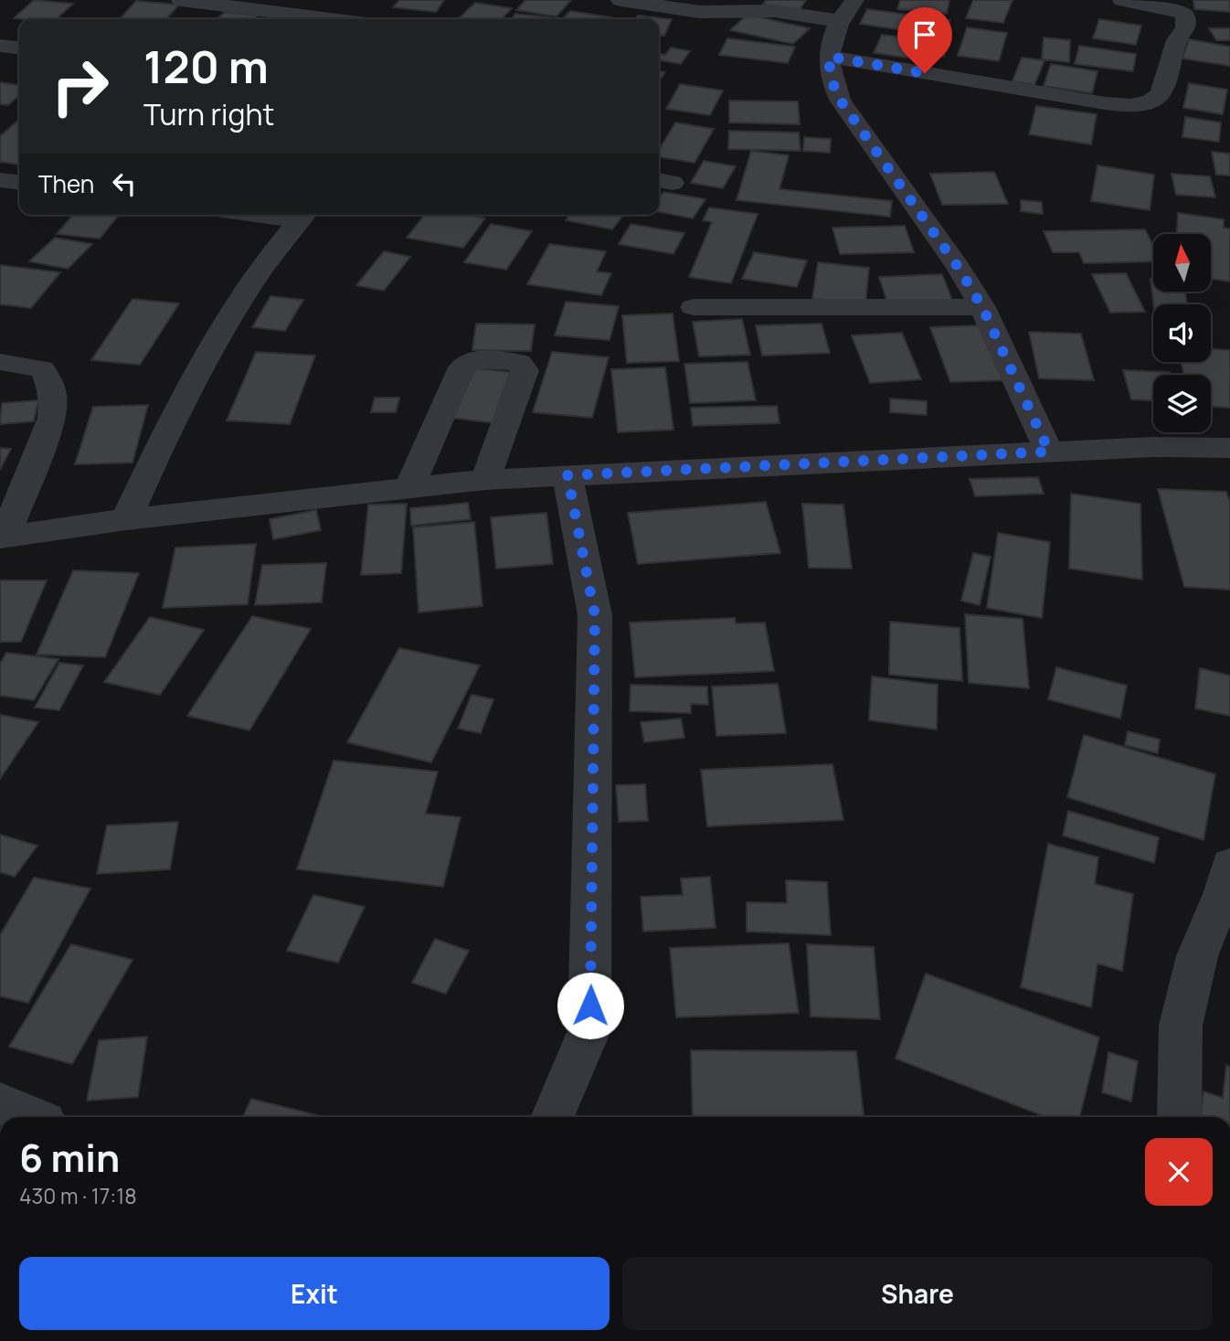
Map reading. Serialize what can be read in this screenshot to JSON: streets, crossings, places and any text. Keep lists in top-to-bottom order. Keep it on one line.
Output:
{"north":"top","page":{"turn":["120 m","Turn right"],"then":"Then","heading":["6 min","430 m · 17:18"],"buttons":["Exit","Share"]}}
